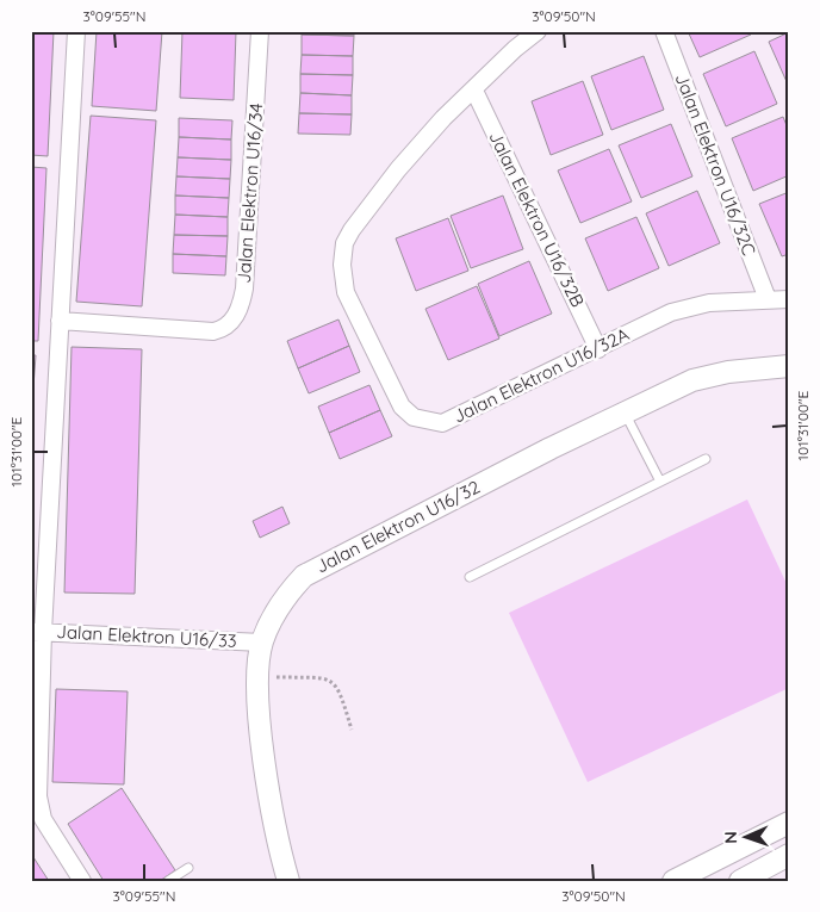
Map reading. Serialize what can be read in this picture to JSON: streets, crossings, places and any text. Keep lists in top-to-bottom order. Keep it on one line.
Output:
{"streets":{"street":["Jalan Elektron U16/32C","Jalan Elektron U16/34","Jalan Elektron U16/32B","Jalan Elektron U16/32A","Jalan Elektron U16/32","Jalan Elektron U16/33"]},"crossings":[["Jalan Elektron U16/32C","Jalan Elektron U16/32A"],["Jalan Elektron U16/32B","Jalan Elektron U16/32A"],["Jalan Elektron U16/32","Jalan Elektron U16/33"]],"north":"left","coordinates":["3°09'55\"N","3°09'50\"N","101°31'00\"E"]}
